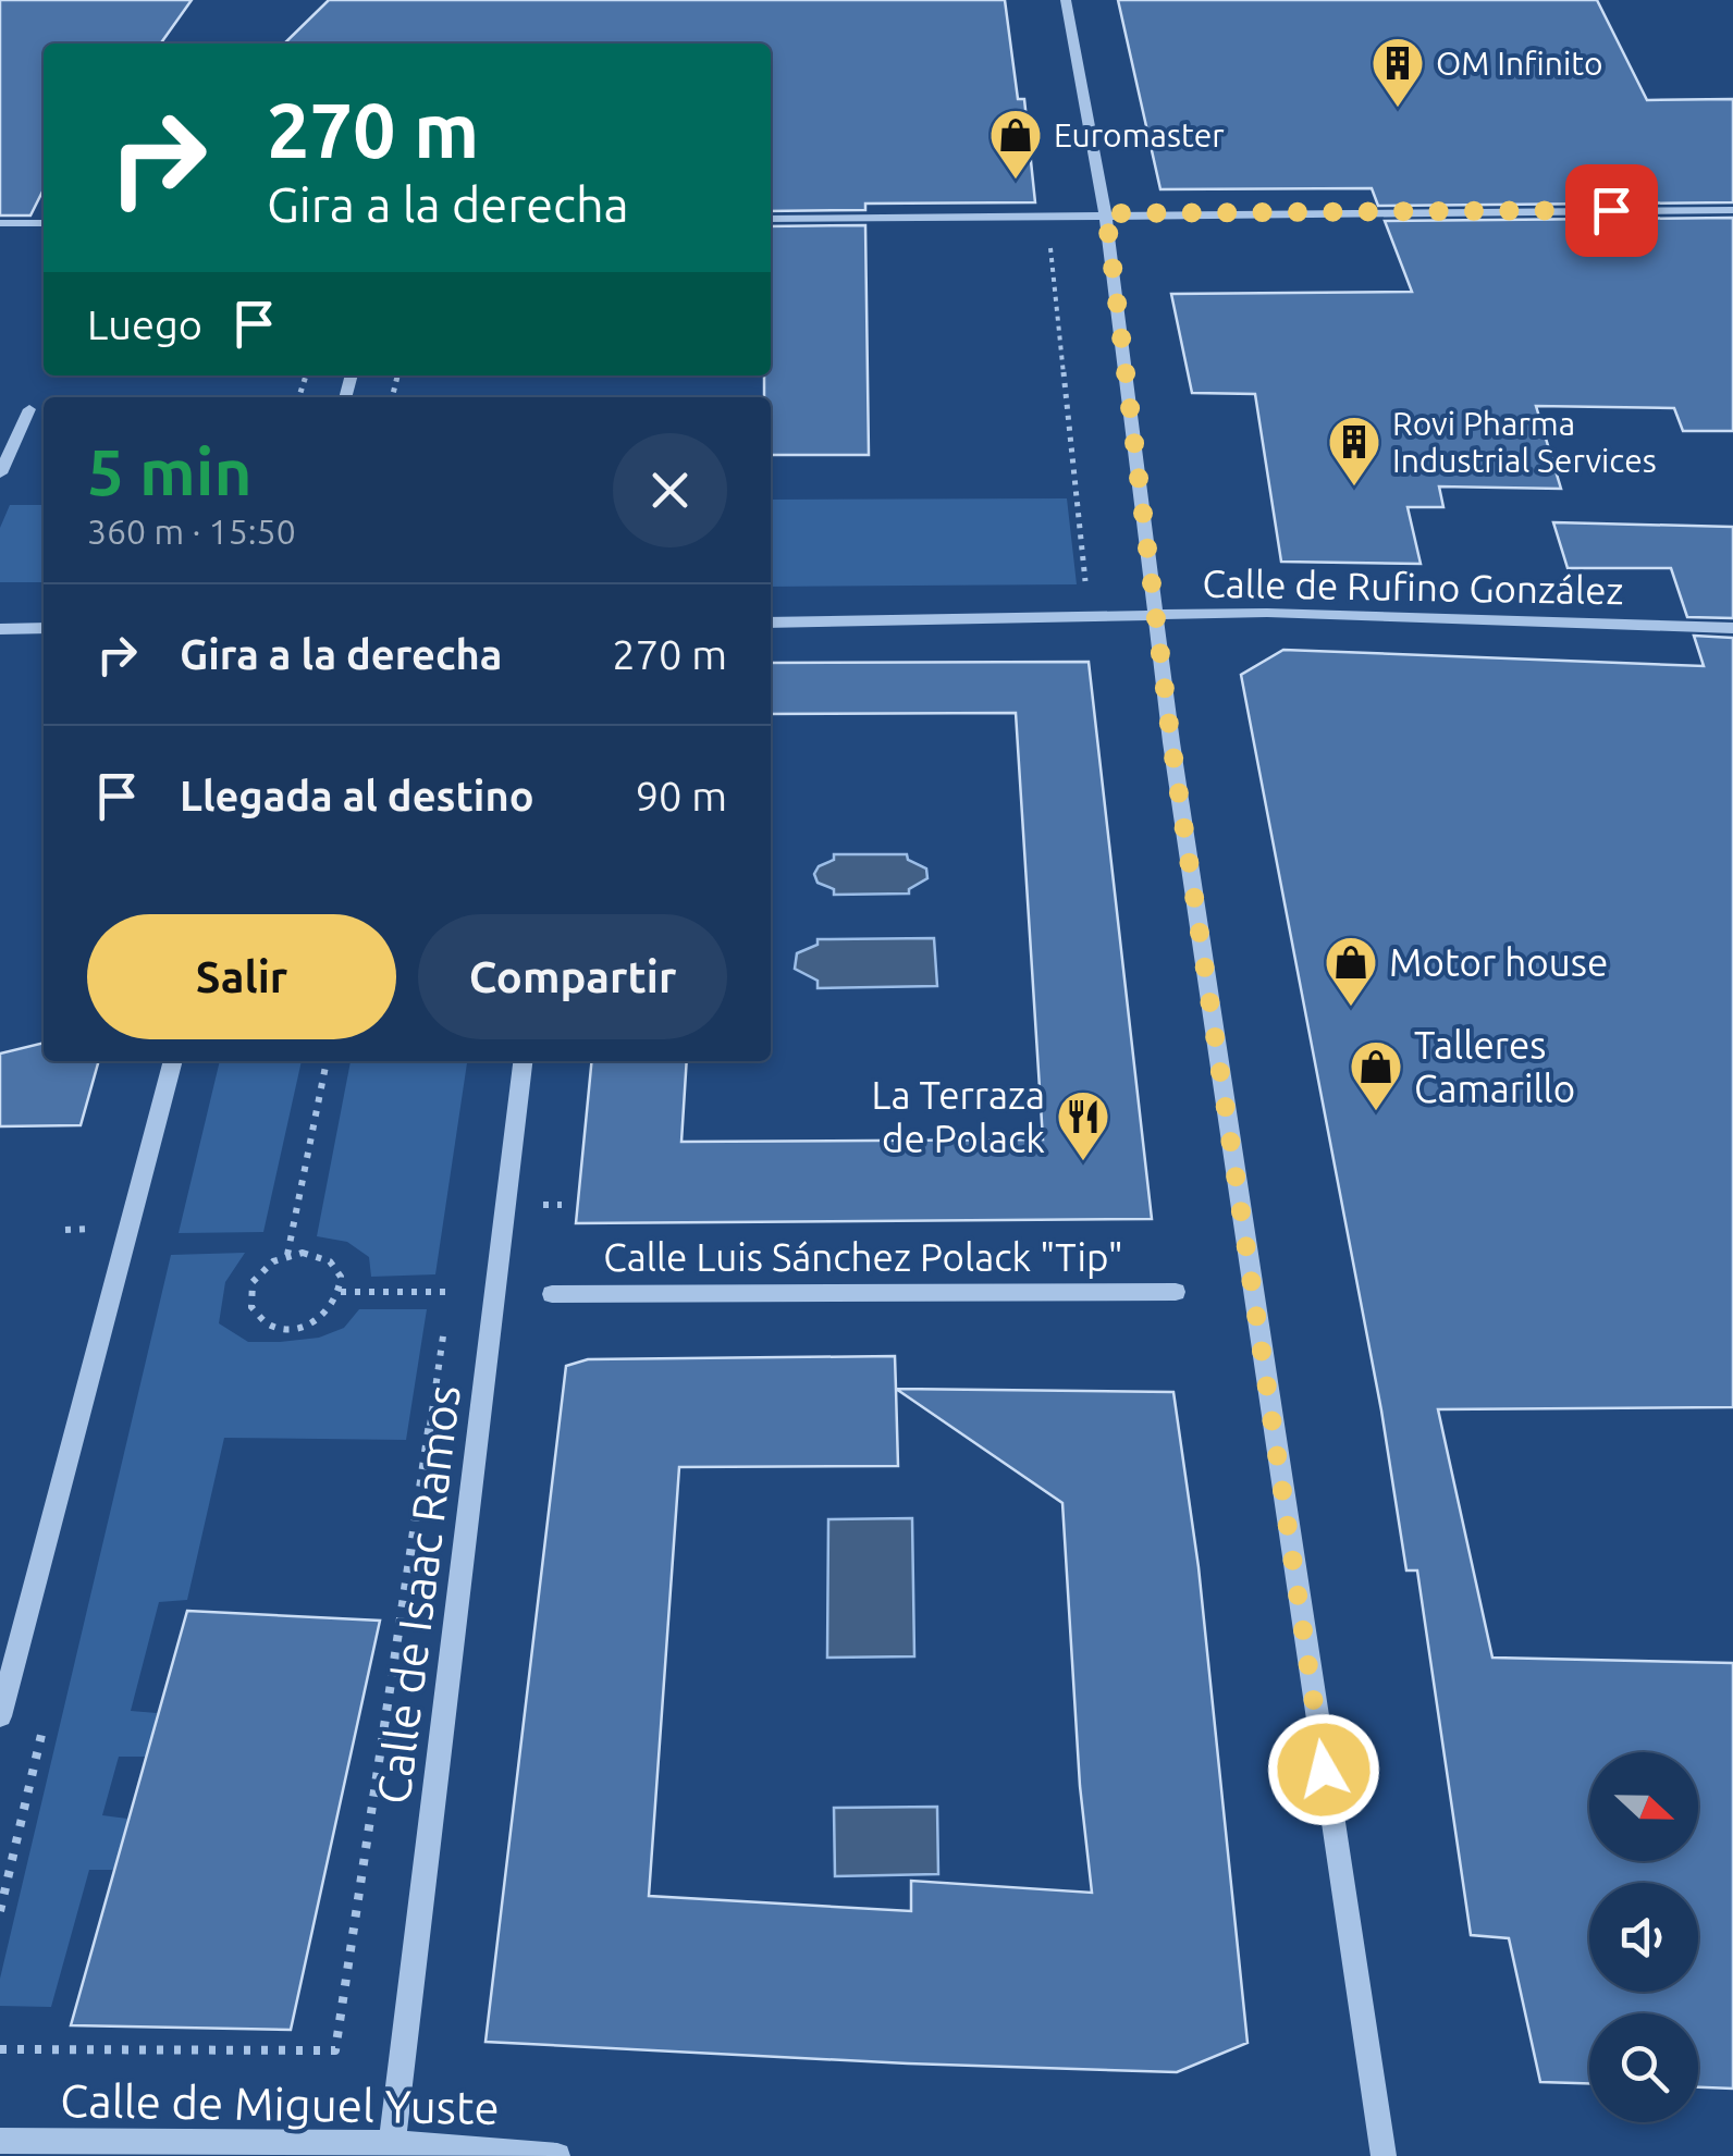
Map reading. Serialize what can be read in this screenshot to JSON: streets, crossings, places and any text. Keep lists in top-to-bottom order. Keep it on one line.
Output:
{"streets":{"street":["Calle de Rufino González","Calle Luis Sánchez Polack \"Tip\"","Calle de Isaac Ramos","Calle de Miguel Yuste"]},"crossings":[["Calle de Isaac Ramos","Calle de Miguel Yuste"]],"places":{"building":["OM Infinito","Rovi Pharma Industrial Services"],"shop":["Euromaster","Motor house","Talleres Camarillo"],"restaurant":["La Terraza de Polack"]},"north":"right","page":{"turn":["270 m","Gira a la derecha"],"then":"Luego","heading":["5 min","360 m · 15:50"],"list":[{"name":"Gira a la derecha","value":"270 m"},{"name":"Llegada al destino","value":"90 m"}],"buttons":["Salir","Compartir"]}}
